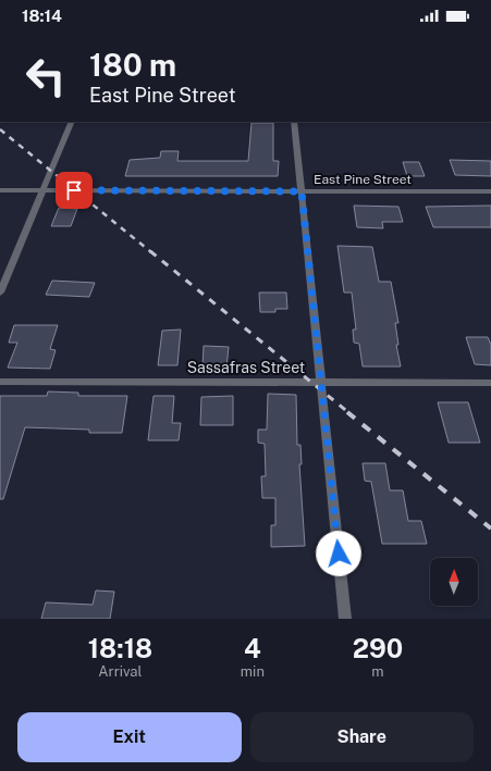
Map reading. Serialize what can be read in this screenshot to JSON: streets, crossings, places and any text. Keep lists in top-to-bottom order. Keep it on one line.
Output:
{"streets":{"street":["East Pine Street","Sassafras Street"]},"north":"top","page":{"status":"18:14","turn":["180 m","East Pine Street"],"eta":["18:18","Arrival","4","min","290","m"],"buttons":["Exit","Share"]}}
